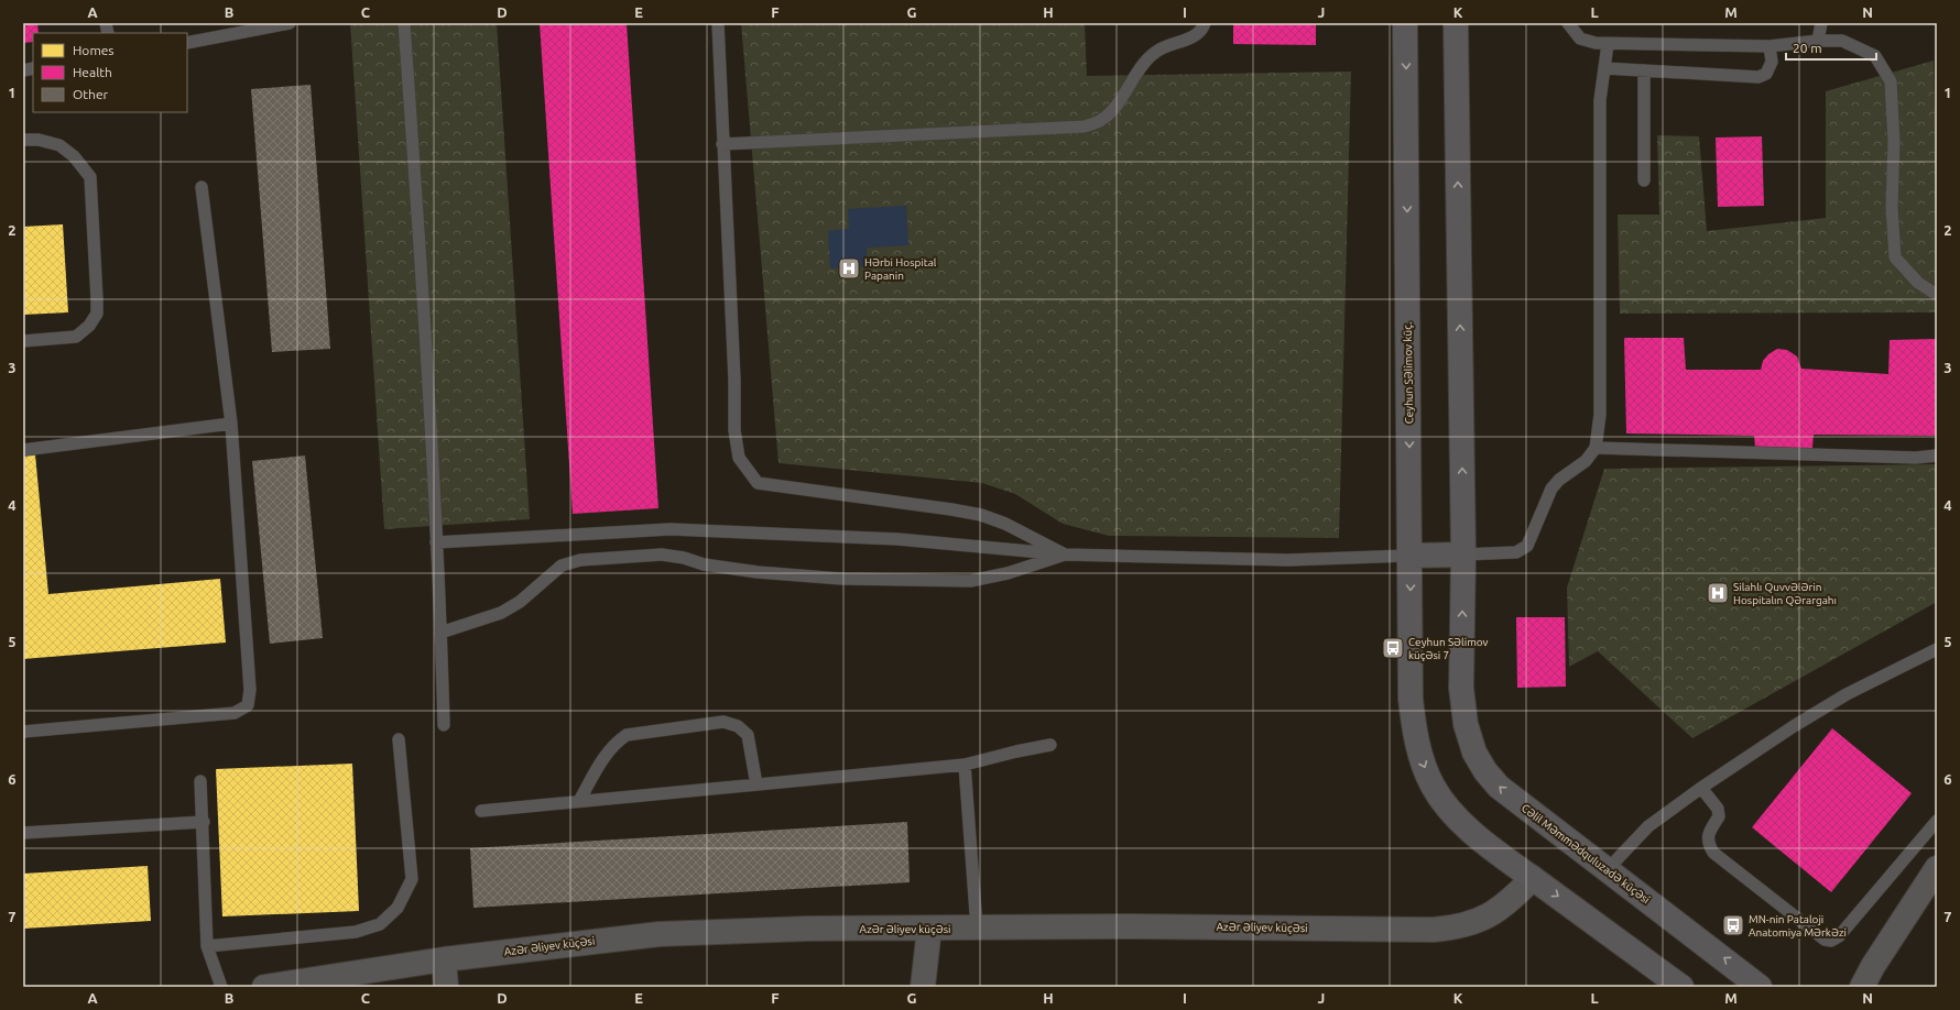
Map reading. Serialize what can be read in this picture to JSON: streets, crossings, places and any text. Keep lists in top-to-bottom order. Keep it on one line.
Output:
{"streets":{"main road":["Ceyhun Səlimov küç.","Cəlil Məmmədquluzadə küçəsi"],"street":["Azər Əliyev küçəsi"]},"crossings":[["Ceyhun Səlimov küç.","Azər Əliyev küçəsi"]],"places":{"hospital":["Hərbi Hospital Papanin","Silahlı Quvvələrin Hospitalın Qərargahı"],"bus stop":["Ceyhun Səlimov küçəsi 7","MN-nin Pataloji Anatomiya Mərkəzi"]},"legend":["Homes","Health","Other"],"scale_bar":"20 m","grid":{"columns":["A","B","C","D","E","F","G","H","I","J","K","L","M","N"],"rows":["1","2","3","4","5","6","7"]}}
